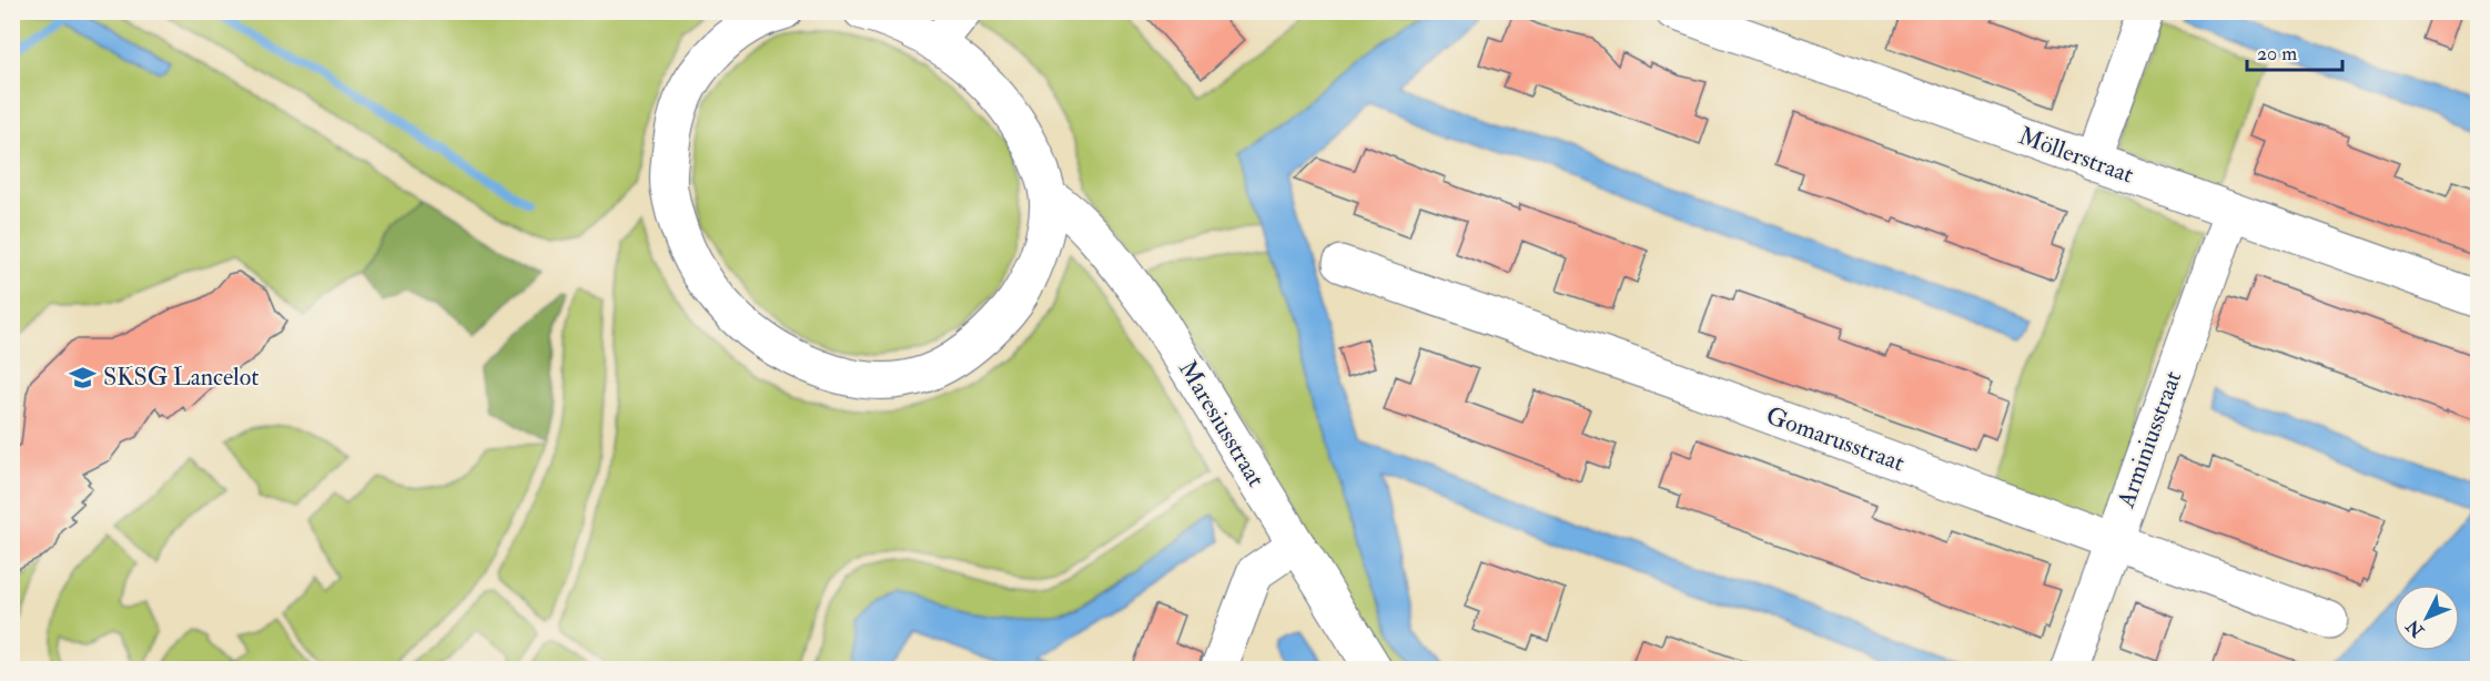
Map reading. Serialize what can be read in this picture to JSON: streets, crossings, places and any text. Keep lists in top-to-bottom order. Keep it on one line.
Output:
{"streets":{"street":["Möllerstraat","Maresiusstraat","Gomarusstraat","Arminiusstraat"]},"crossings":[["Möllerstraat","Arminiusstraat"],["Gomarusstraat","Arminiusstraat"]],"places":{"school or university":["SKSG Lancelot"]},"scale_bar":"20 m","north":"bottom left"}
